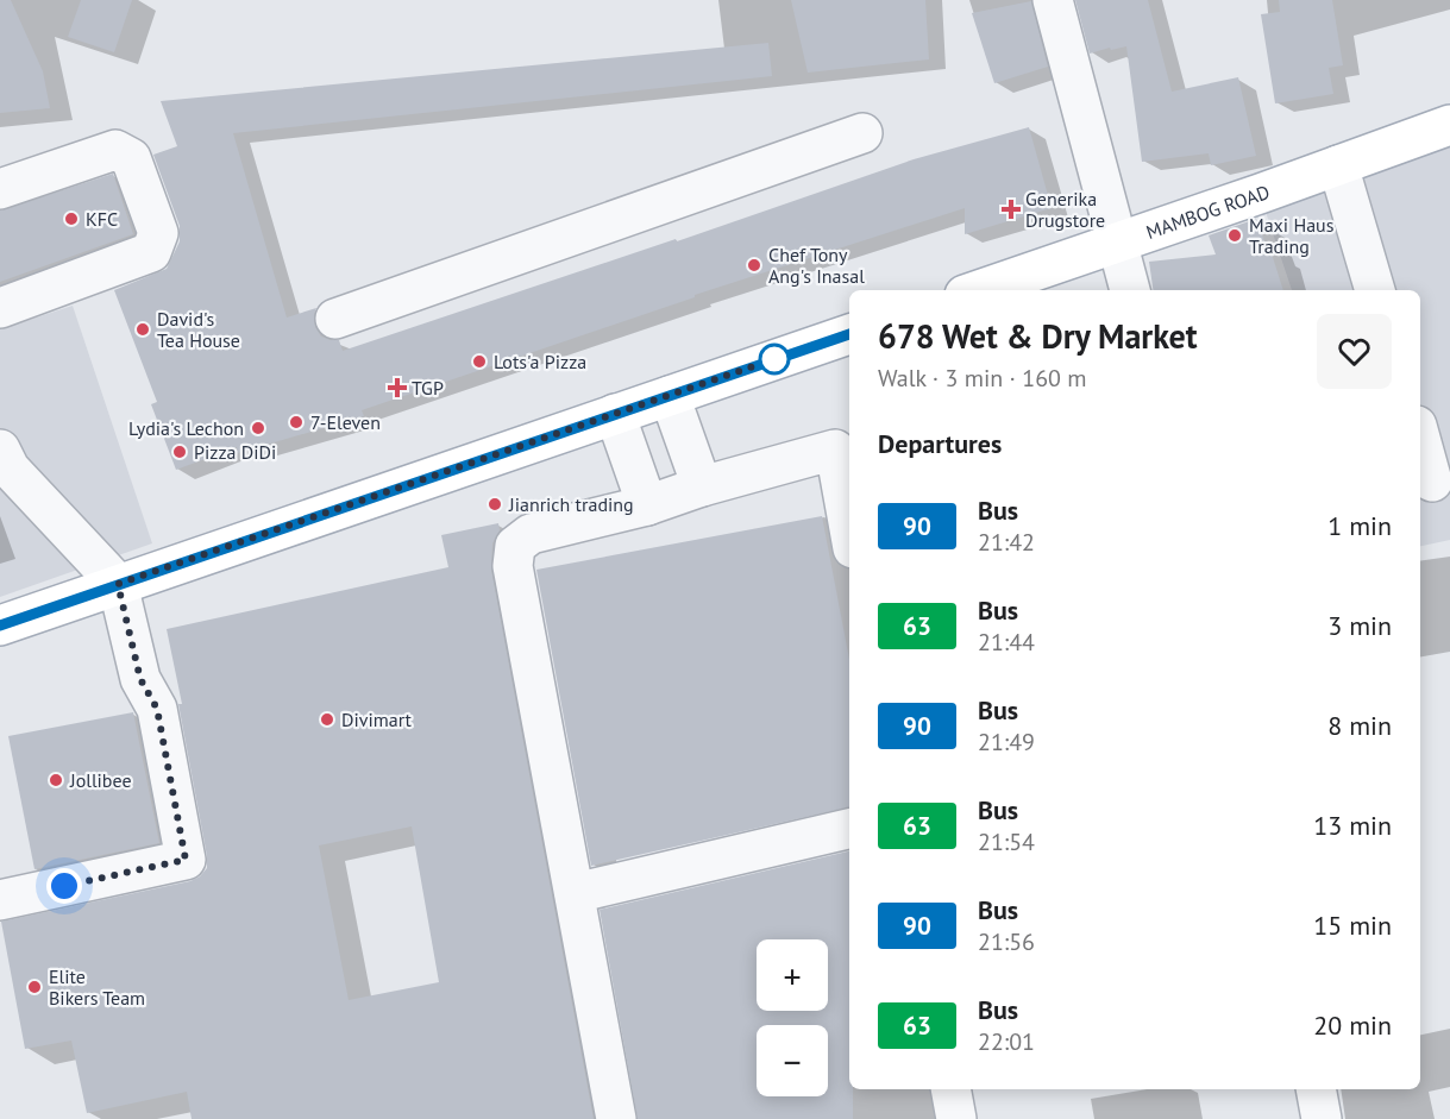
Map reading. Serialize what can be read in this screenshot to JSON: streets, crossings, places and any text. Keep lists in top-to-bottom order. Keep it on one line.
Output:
{"streets":{"main road":["MAMBOG ROAD"]},"places":{"health":["Generika Drugstore","TGP"],"other":["KFC","Maxi Haus Trading","Chef Tony Ang's Inasal","David's Tea House","Lots'a Pizza","7-Eleven","Lydia's Lechon","Pizza DiDi","Jianrich trading","Divimart","Jollibee","Elite Bikers Team"]},"lines":["bus line 90"],"page":{"heading":[["678 Wet & Dry Market","Walk · 3 min · 160 m"],"Departures"],"list":[{"mark":"90","name":"Bus","note":"21:42","value":"1 min"},{"mark":"63","name":"Bus","note":"21:44","value":"3 min"},{"mark":"90","name":"Bus","note":"21:49","value":"8 min"},{"mark":"63","name":"Bus","note":"21:54","value":"13 min"},{"mark":"90","name":"Bus","note":"21:56","value":"15 min"},{"mark":"63","name":"Bus","note":"22:01","value":"20 min"}],"map_buttons":["+","−"]}}
